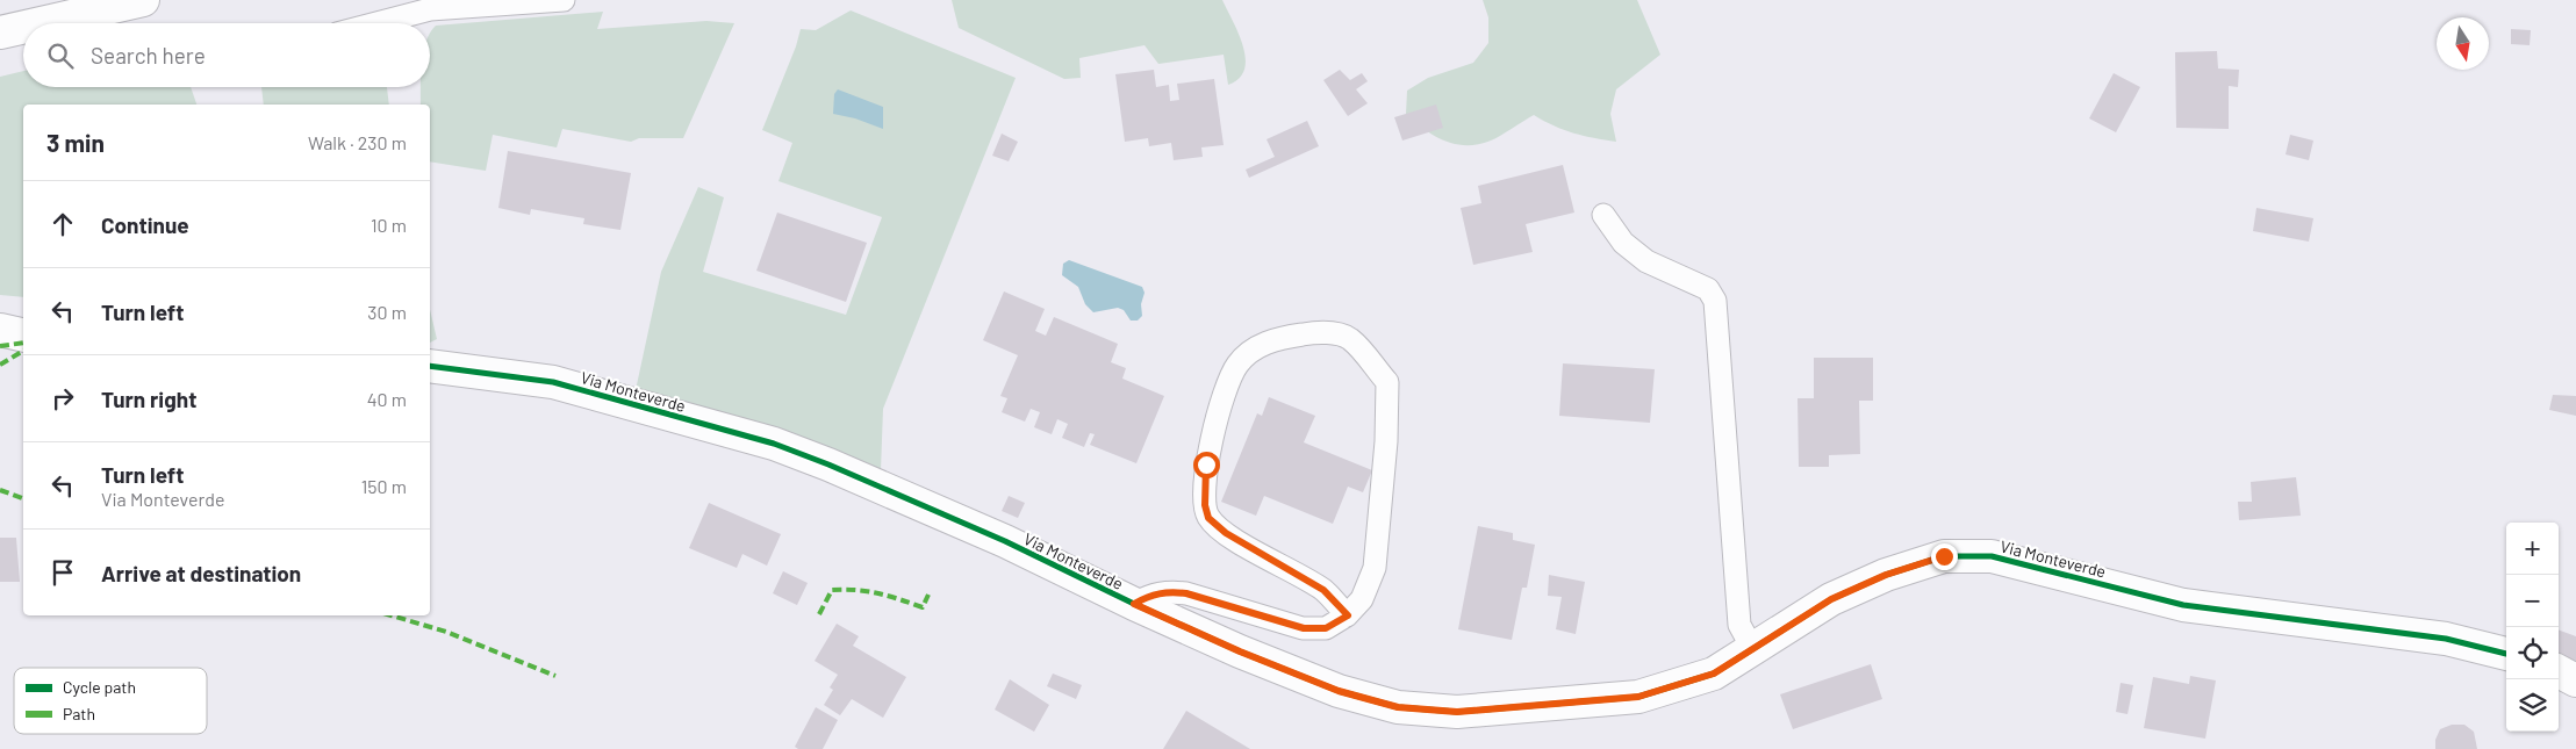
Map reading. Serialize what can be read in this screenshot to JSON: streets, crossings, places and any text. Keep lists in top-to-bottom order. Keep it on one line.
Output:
{"streets":{"street":["Via Monteverde"]},"legend":["Cycle path","Path"],"north":"bottom","page":{"search":"Search here","heading":["3 min","Walk · 230 m"],"list":[["Continue","10 m"],["Turn left","30 m"],["Turn right","40 m"],["Turn left","Via Monteverde","150 m"],"Arrive at destination"],"map_buttons":["+","−"]}}
